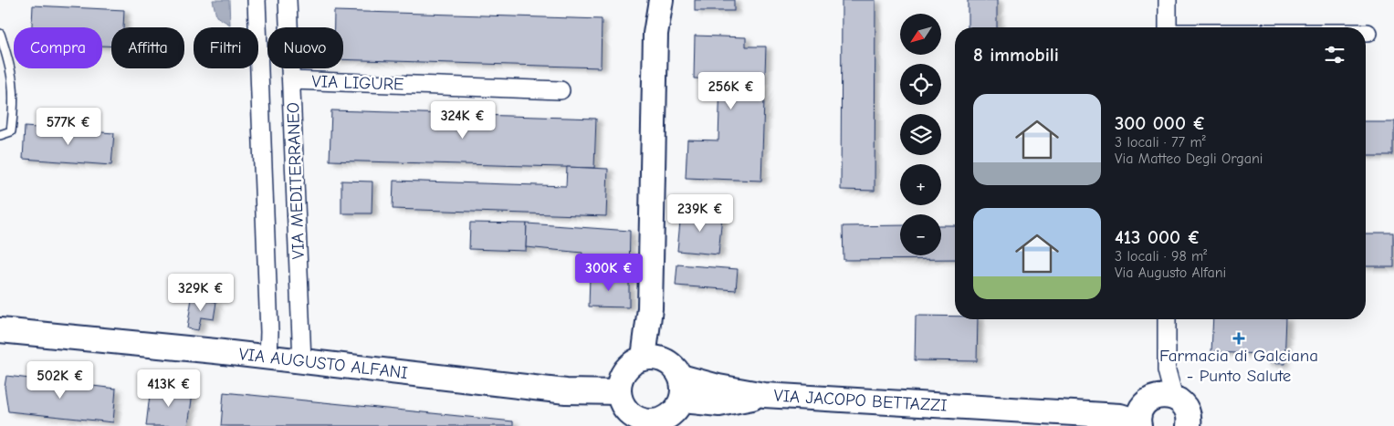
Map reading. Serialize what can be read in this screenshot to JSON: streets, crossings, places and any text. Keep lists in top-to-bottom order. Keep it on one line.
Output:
{"streets":{"street":["VIA LIGURE","VIA MEDITERRANEO","VIA AUGUSTO ALFANI","VIA JACOPO BETTAZZI"]},"crossings":[["VIA LIGURE","VIA MEDITERRANEO"],["VIA MEDITERRANEO","VIA AUGUSTO ALFANI"],["VIA AUGUSTO ALFANI","VIA JACOPO BETTAZZI"]],"places":{"health":["Farmacia di Galciana - Punto Salute"]},"north":"bottom left","page":{"map_buttons":["+","−"],"chip":["Compra","Affitta","Filtri","Nuovo"],"heading":"8 immobili","price":["256K €","324K €","577K €","239K €","300K €","329K €","502K €","413K €"],"list":[{"name":"300 000 €","note":"3 locali · 77 m² · Via Matteo Degli Organi"},{"name":"413 000 €","note":"3 locali · 98 m² · Via Augusto Alfani"}]}}
